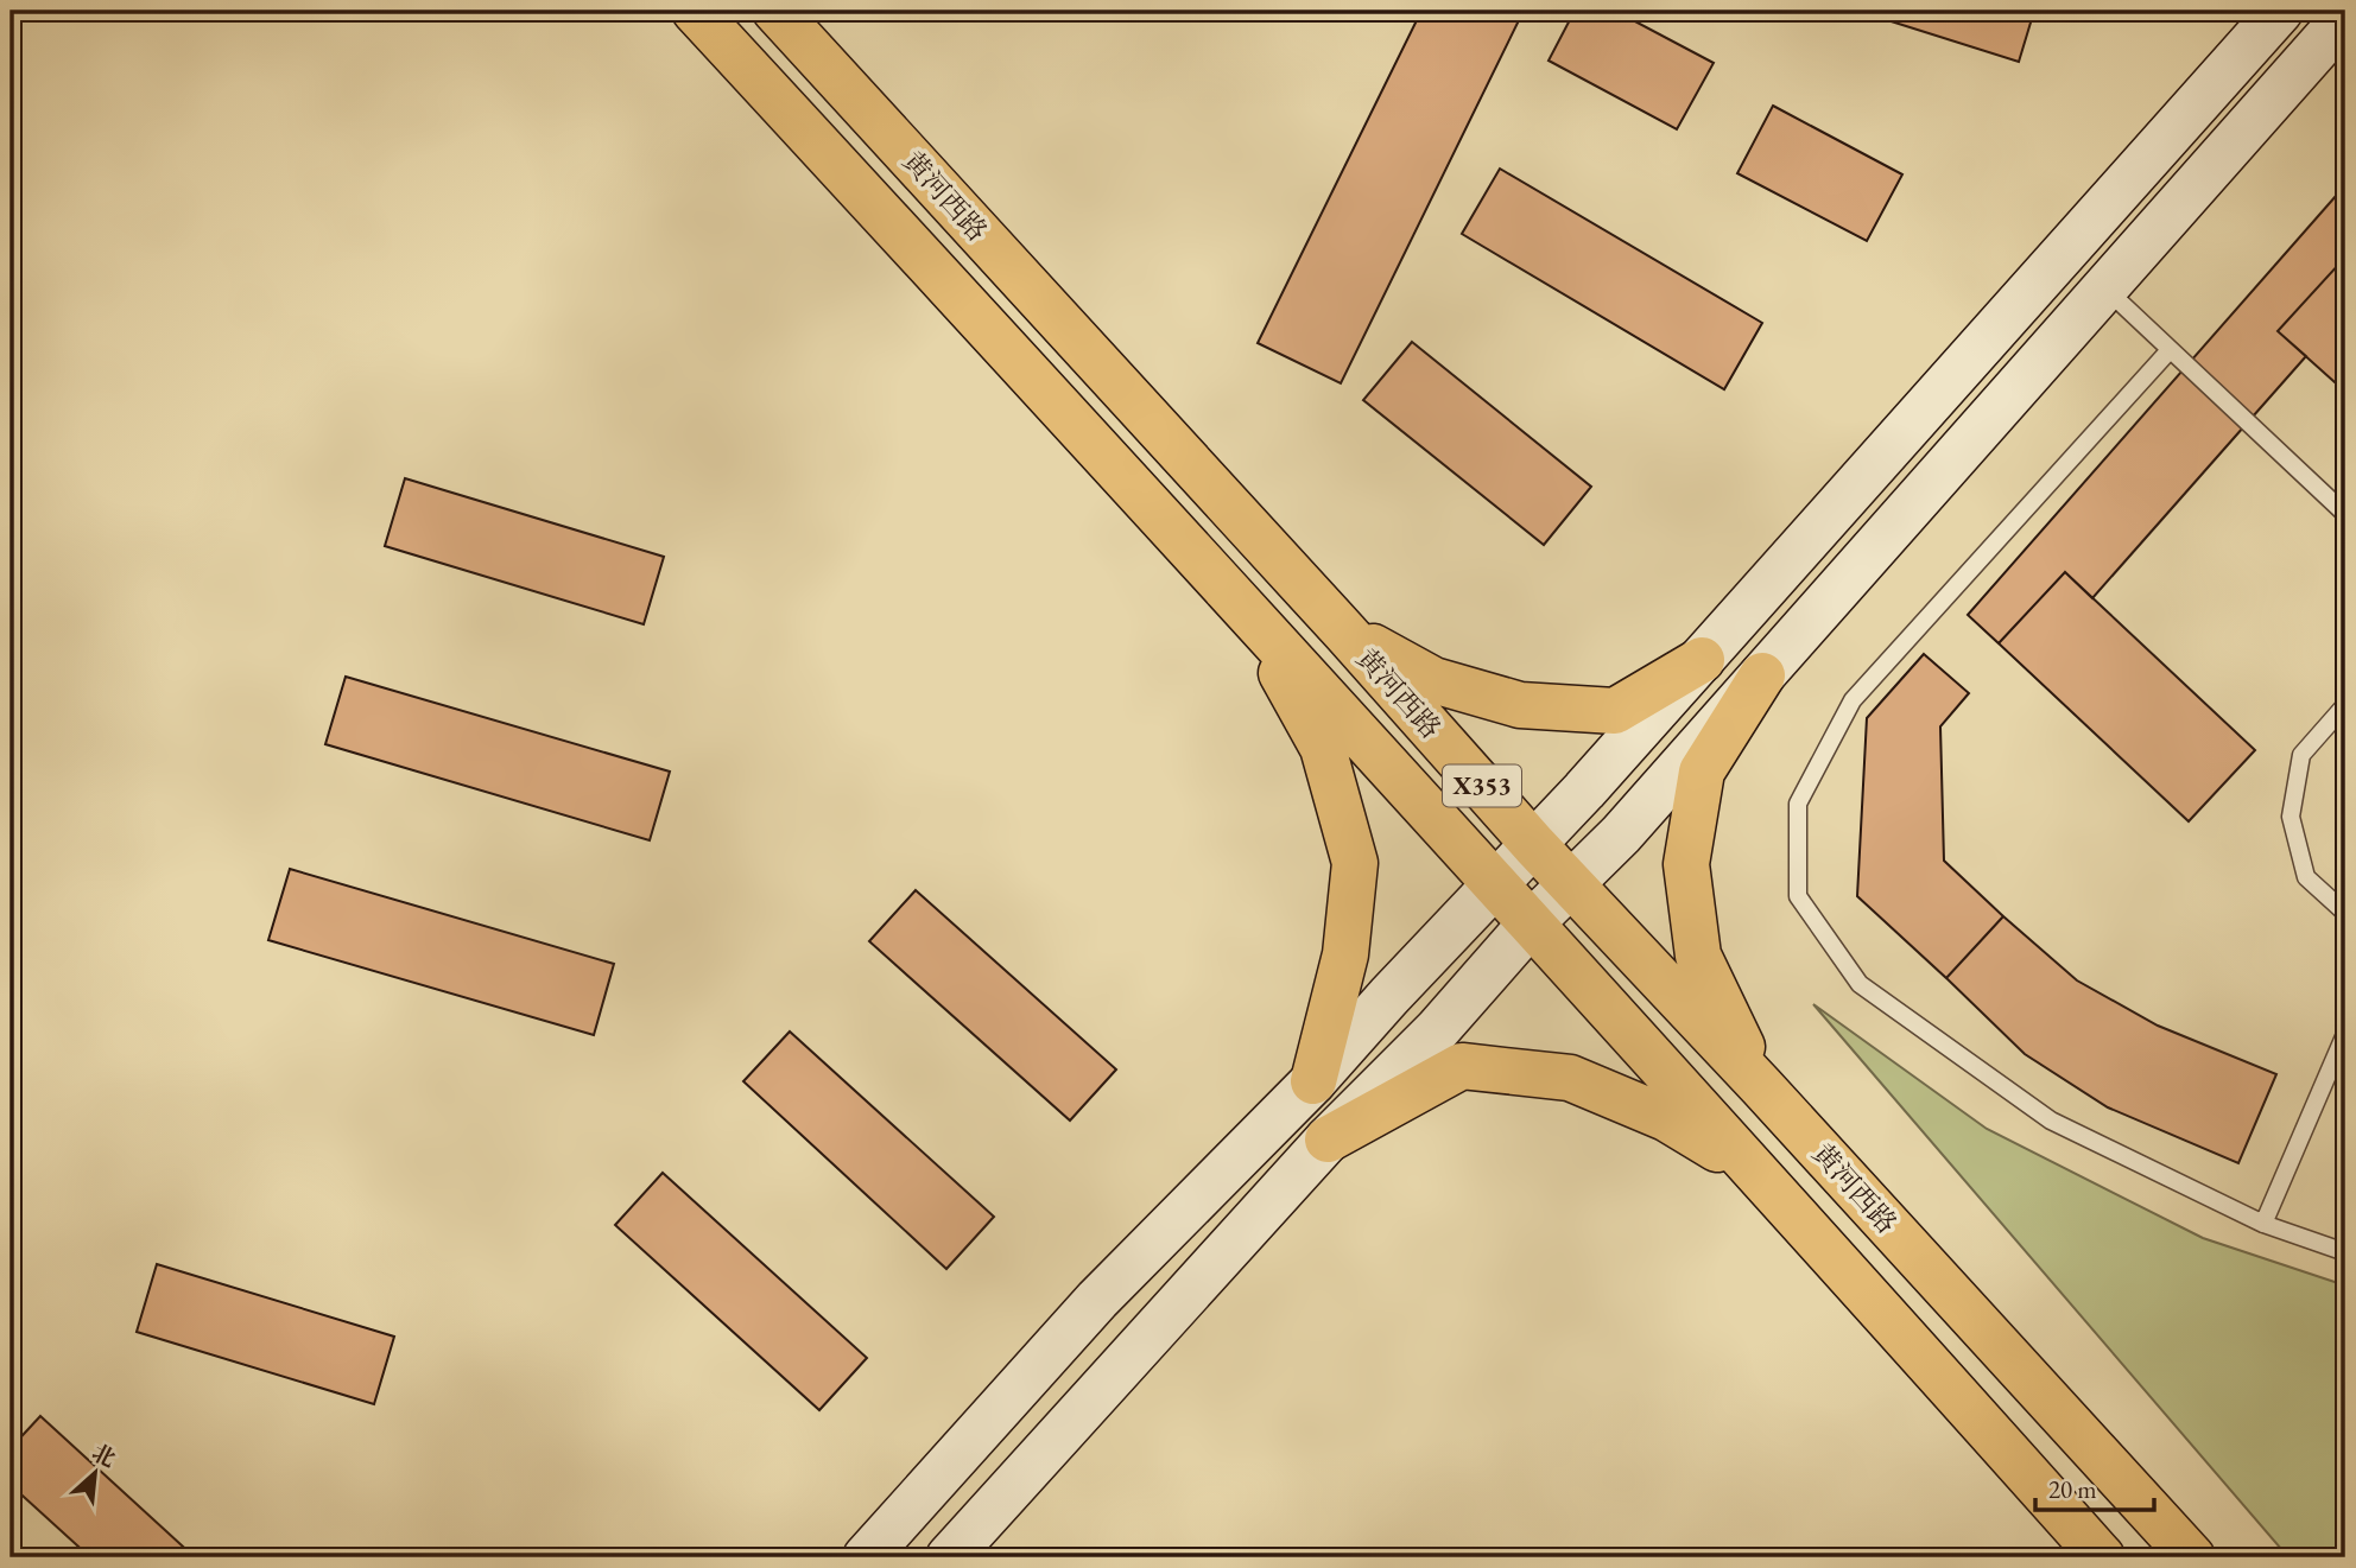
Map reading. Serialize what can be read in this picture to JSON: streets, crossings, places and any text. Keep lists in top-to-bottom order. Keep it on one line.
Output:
{"streets":{"main road":["黄河西路","X353"]},"scale_bar":"20 m","north":"top right"}
